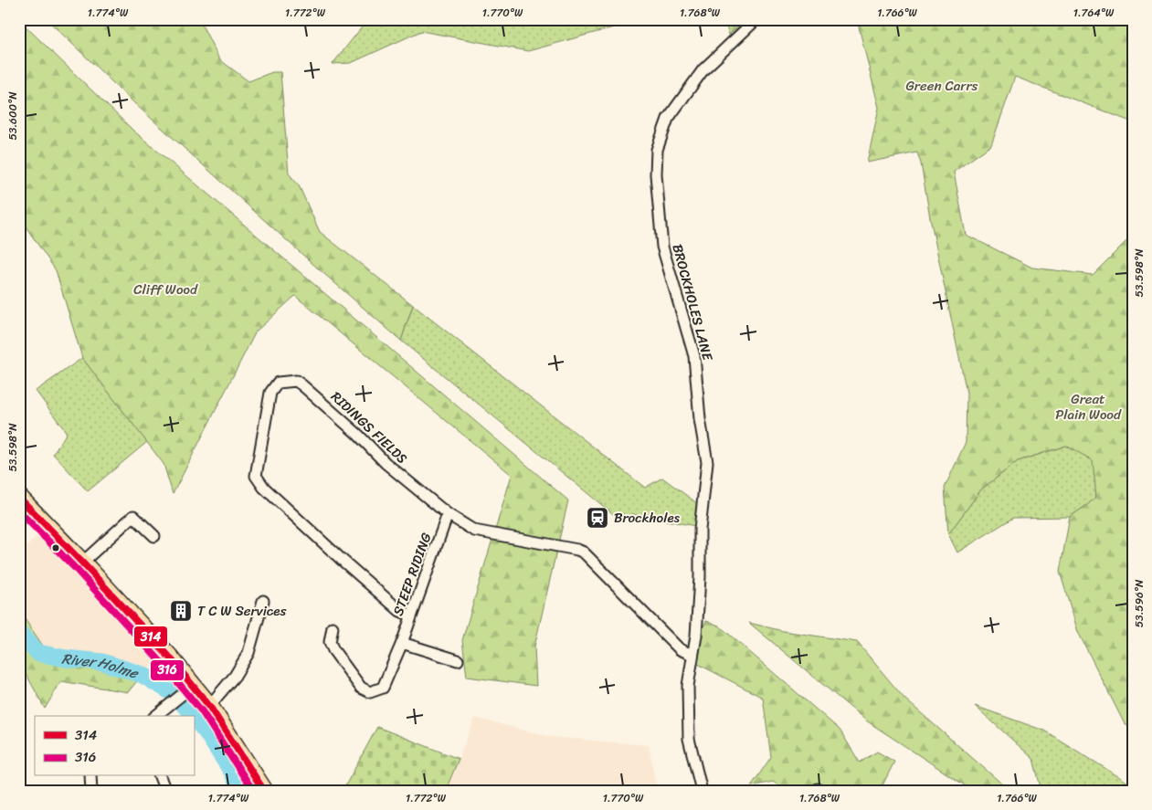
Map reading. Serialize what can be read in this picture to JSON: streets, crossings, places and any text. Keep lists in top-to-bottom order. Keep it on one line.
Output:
{"streets":{"street":["BROCKHOLES LANE","RIDINGS FIELDS","STEEP RIDING"]},"crossings":[["BROCKHOLES LANE","RIDINGS FIELDS"],["RIDINGS FIELDS","STEEP RIDING"]],"water":["River Holme"],"parks":["Green Carrs","Cliff Wood","Great Plain Wood"],"places":{"station":["Brockholes"],"building":["T C W Services"]},"lines":["transit line 314","transit line 316"],"legend":["314","316"],"coordinates":["1.774°W","1.772°W","1.770°W","1.768°W","1.766°W","1.764°W","53.600°N","53.598°N","53.596°N"]}
